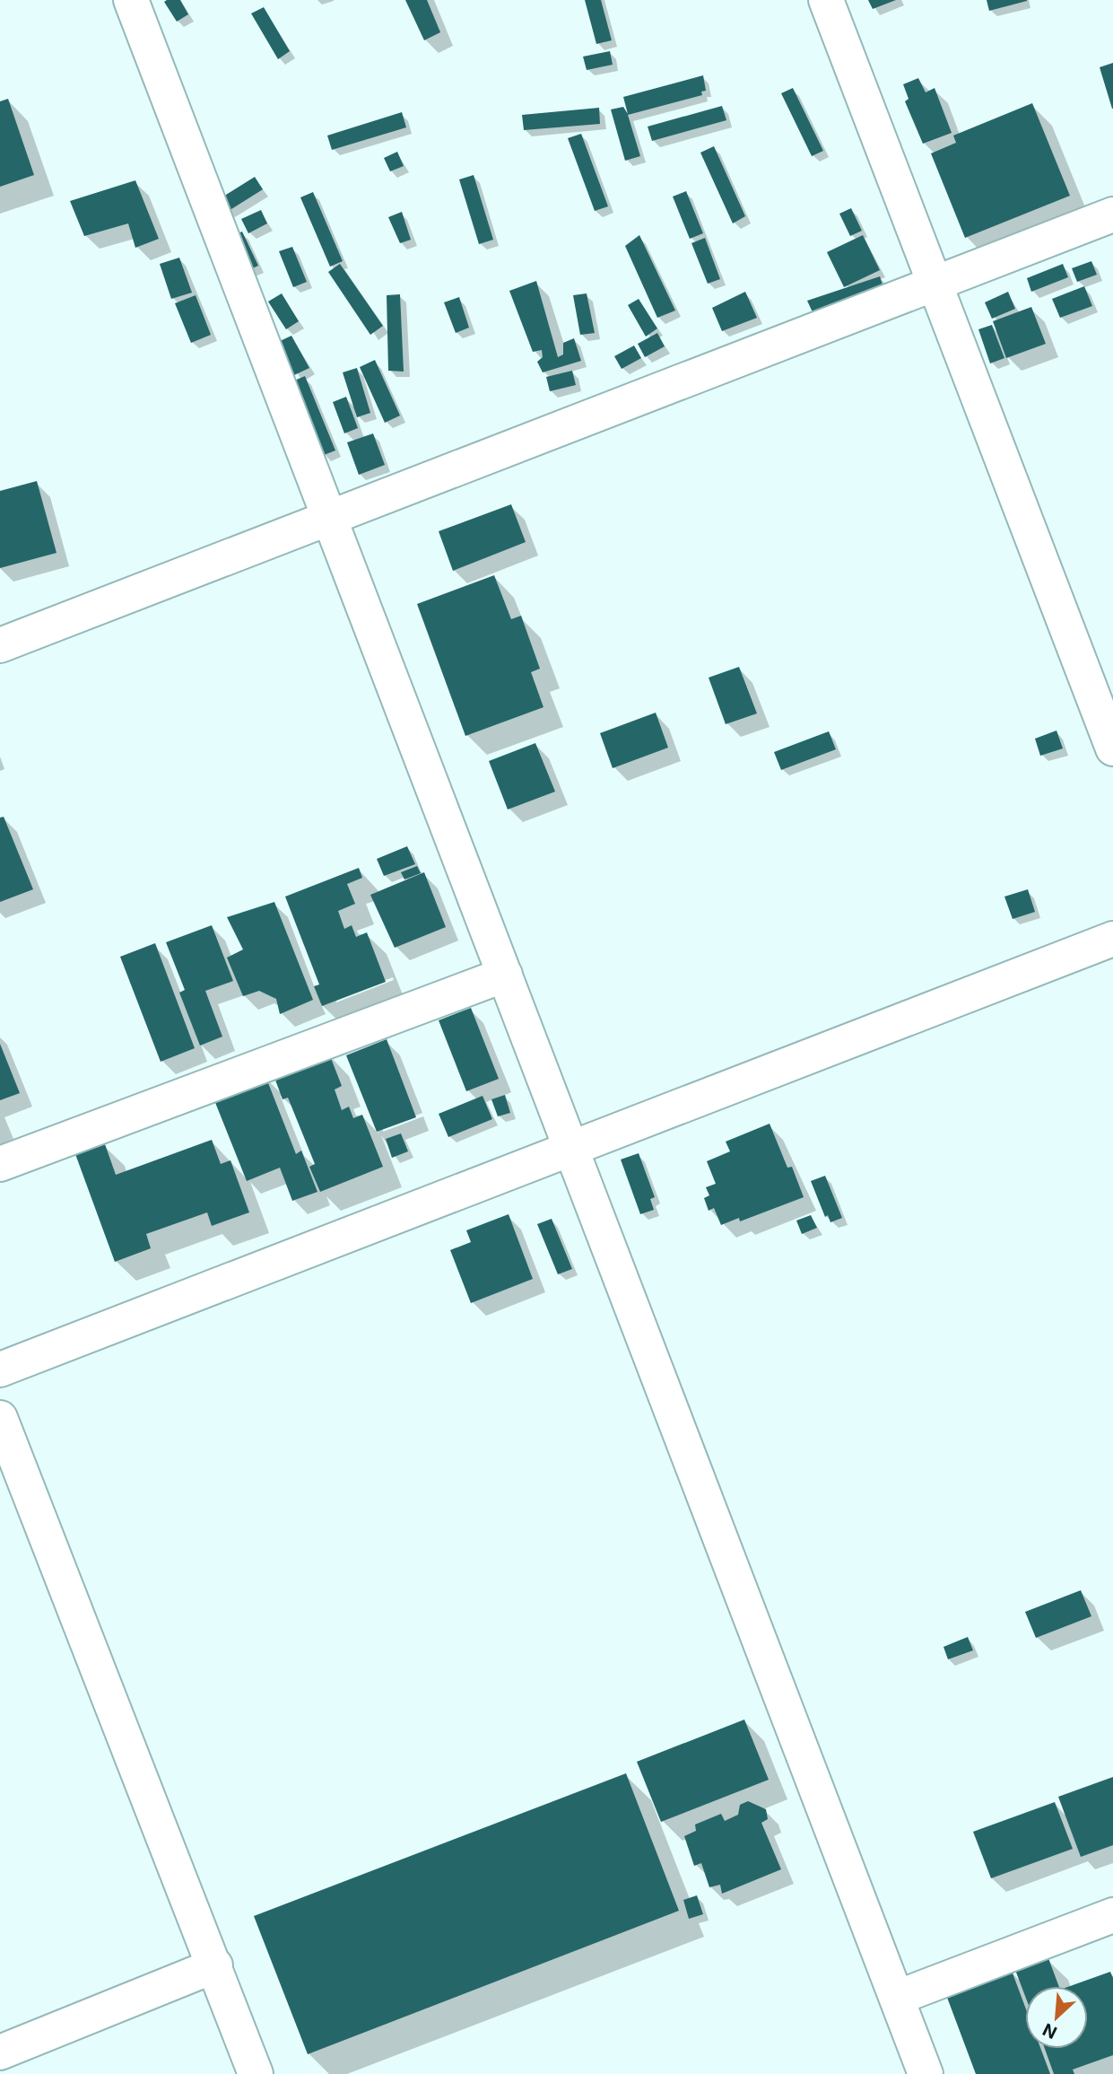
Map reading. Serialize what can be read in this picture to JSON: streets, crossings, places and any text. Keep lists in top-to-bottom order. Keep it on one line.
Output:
{"north":"bottom left"}
